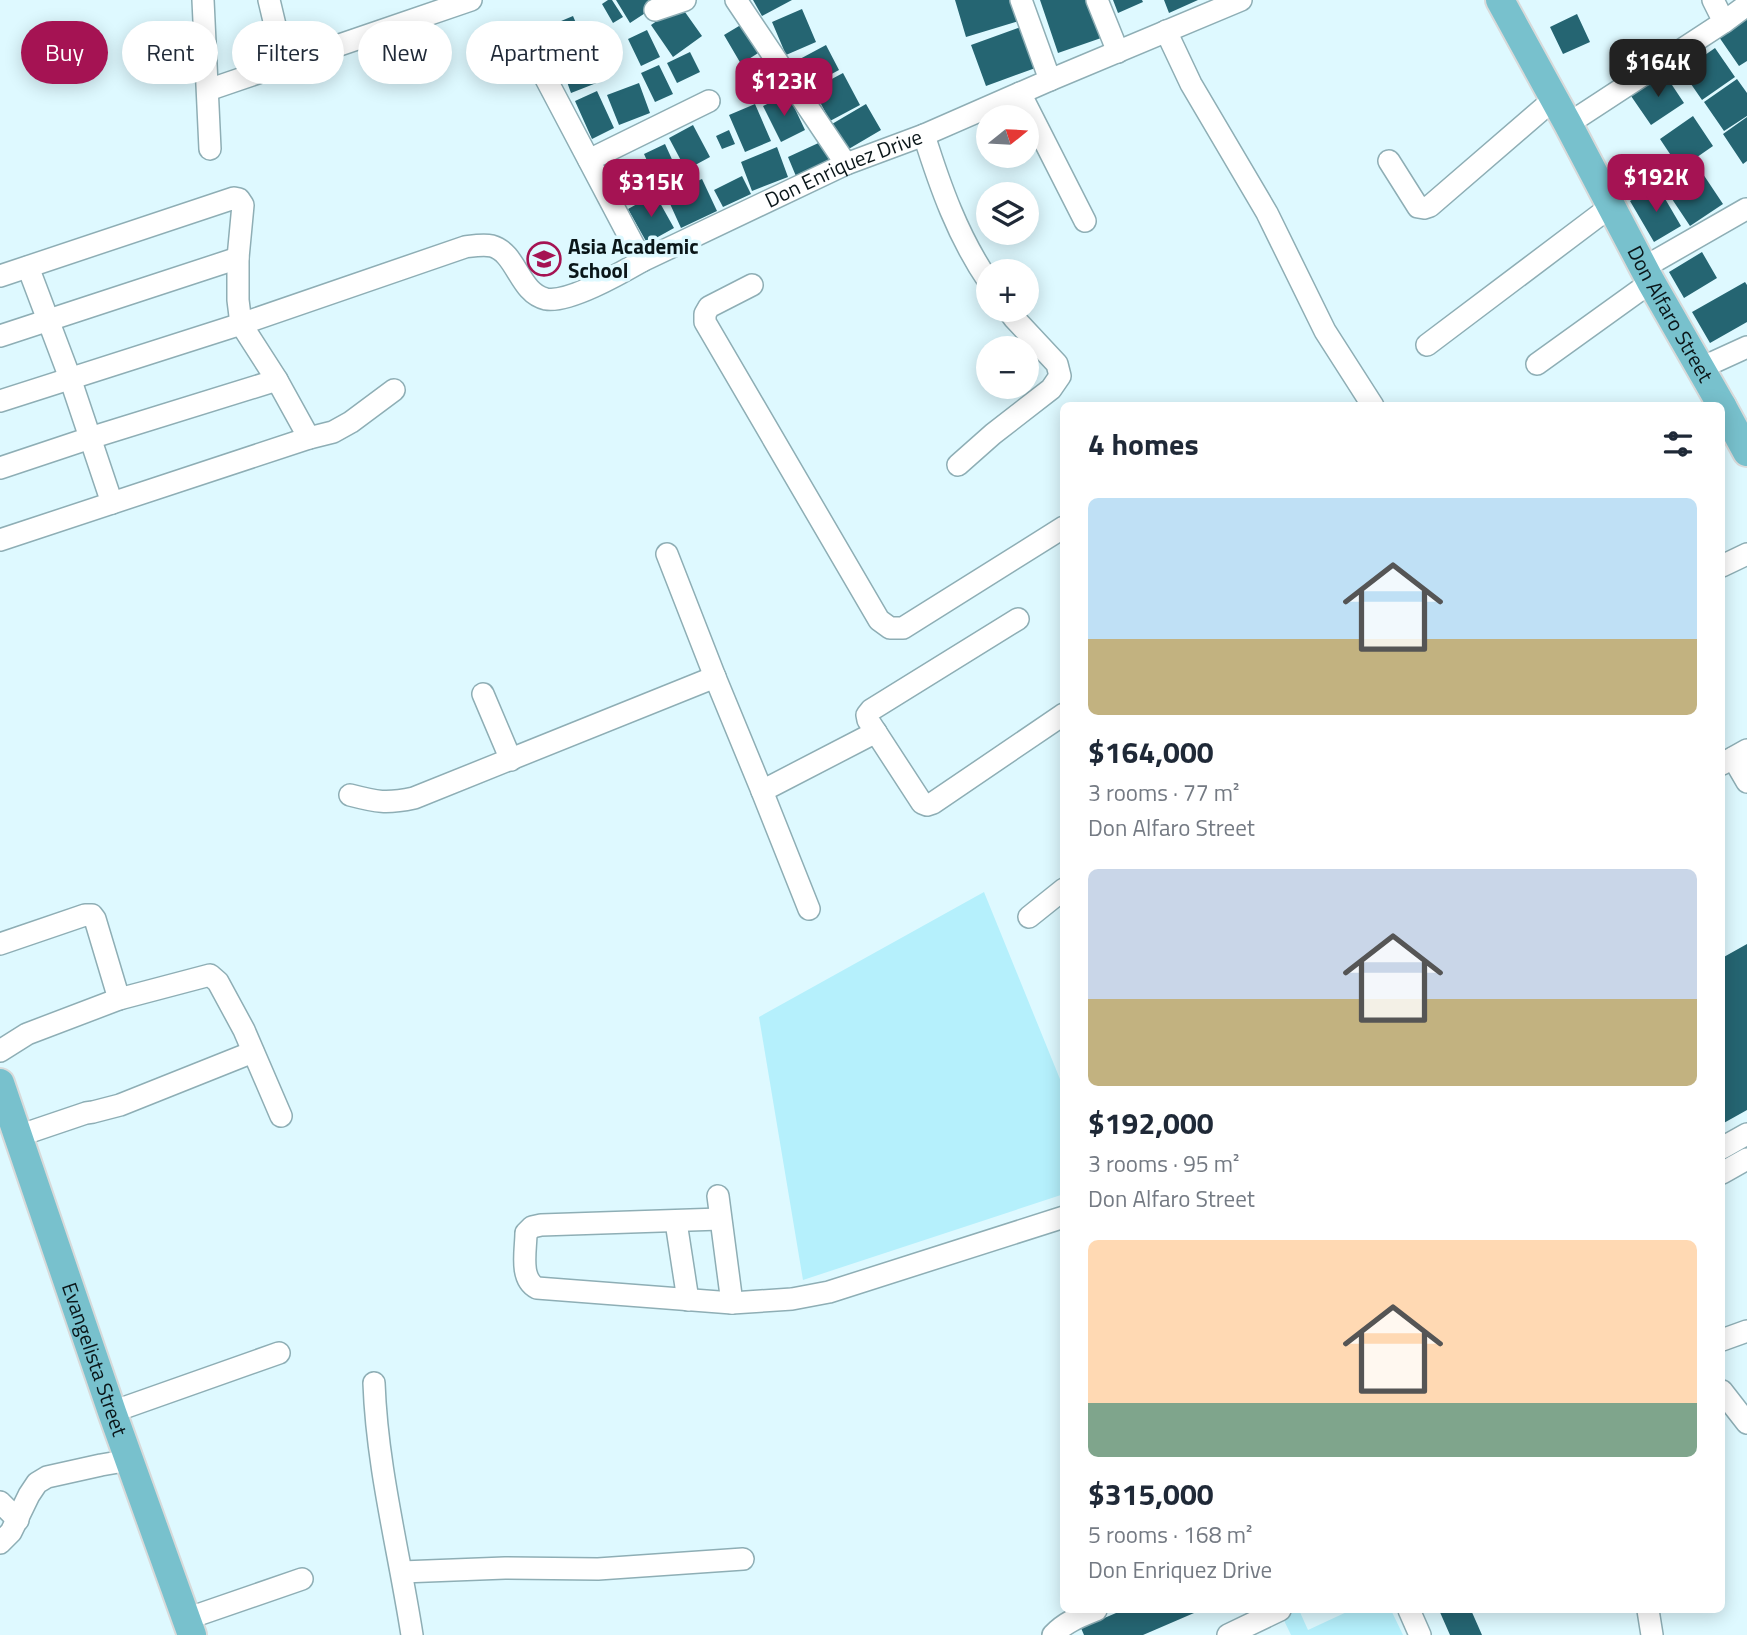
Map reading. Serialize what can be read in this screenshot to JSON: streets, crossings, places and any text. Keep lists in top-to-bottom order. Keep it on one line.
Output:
{"streets":{"main road":["Don Alfaro Street","Evangelista Street"],"street":["Don Enriquez Drive"]},"places":{"school or university":["Asia Academic School"]},"north":"right","page":{"chip":["Buy","Rent","Filters","New","Apartment"],"price":["$164K","$123K","$192K","$315K"],"map_buttons":["+","−"],"heading":"4 homes","list":[{"name":"$164,000","note":"3 rooms · 77 m² · Don Alfaro Street"},{"name":"$192,000","note":"3 rooms · 95 m² · Don Alfaro Street"},{"name":"$315,000","note":"5 rooms · 168 m² · Don Enriquez Drive"}]}}
